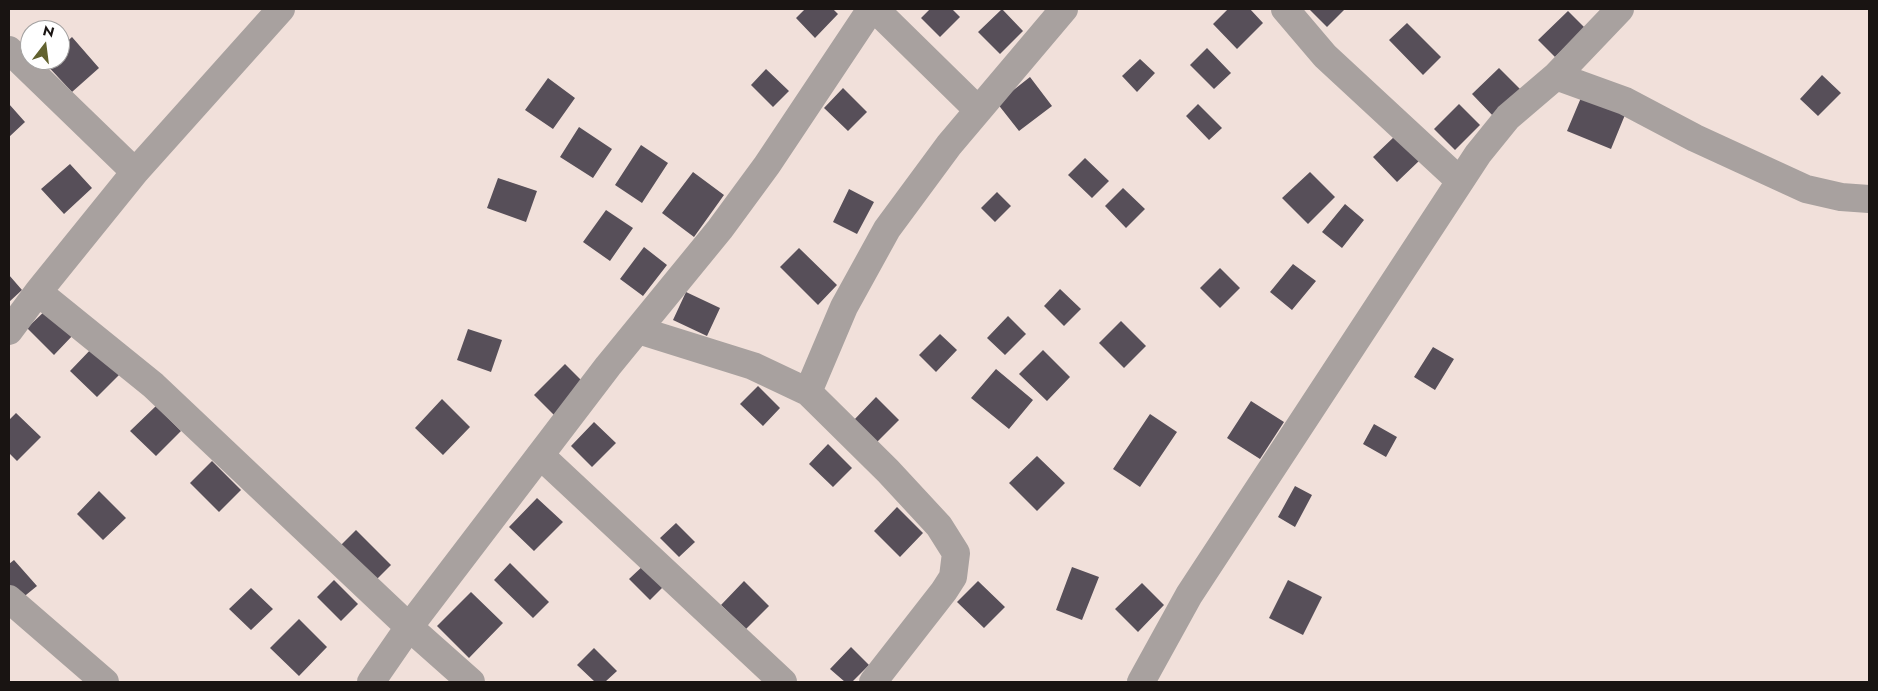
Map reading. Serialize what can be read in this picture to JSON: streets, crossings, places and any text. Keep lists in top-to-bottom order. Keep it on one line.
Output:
{"north":"top"}
